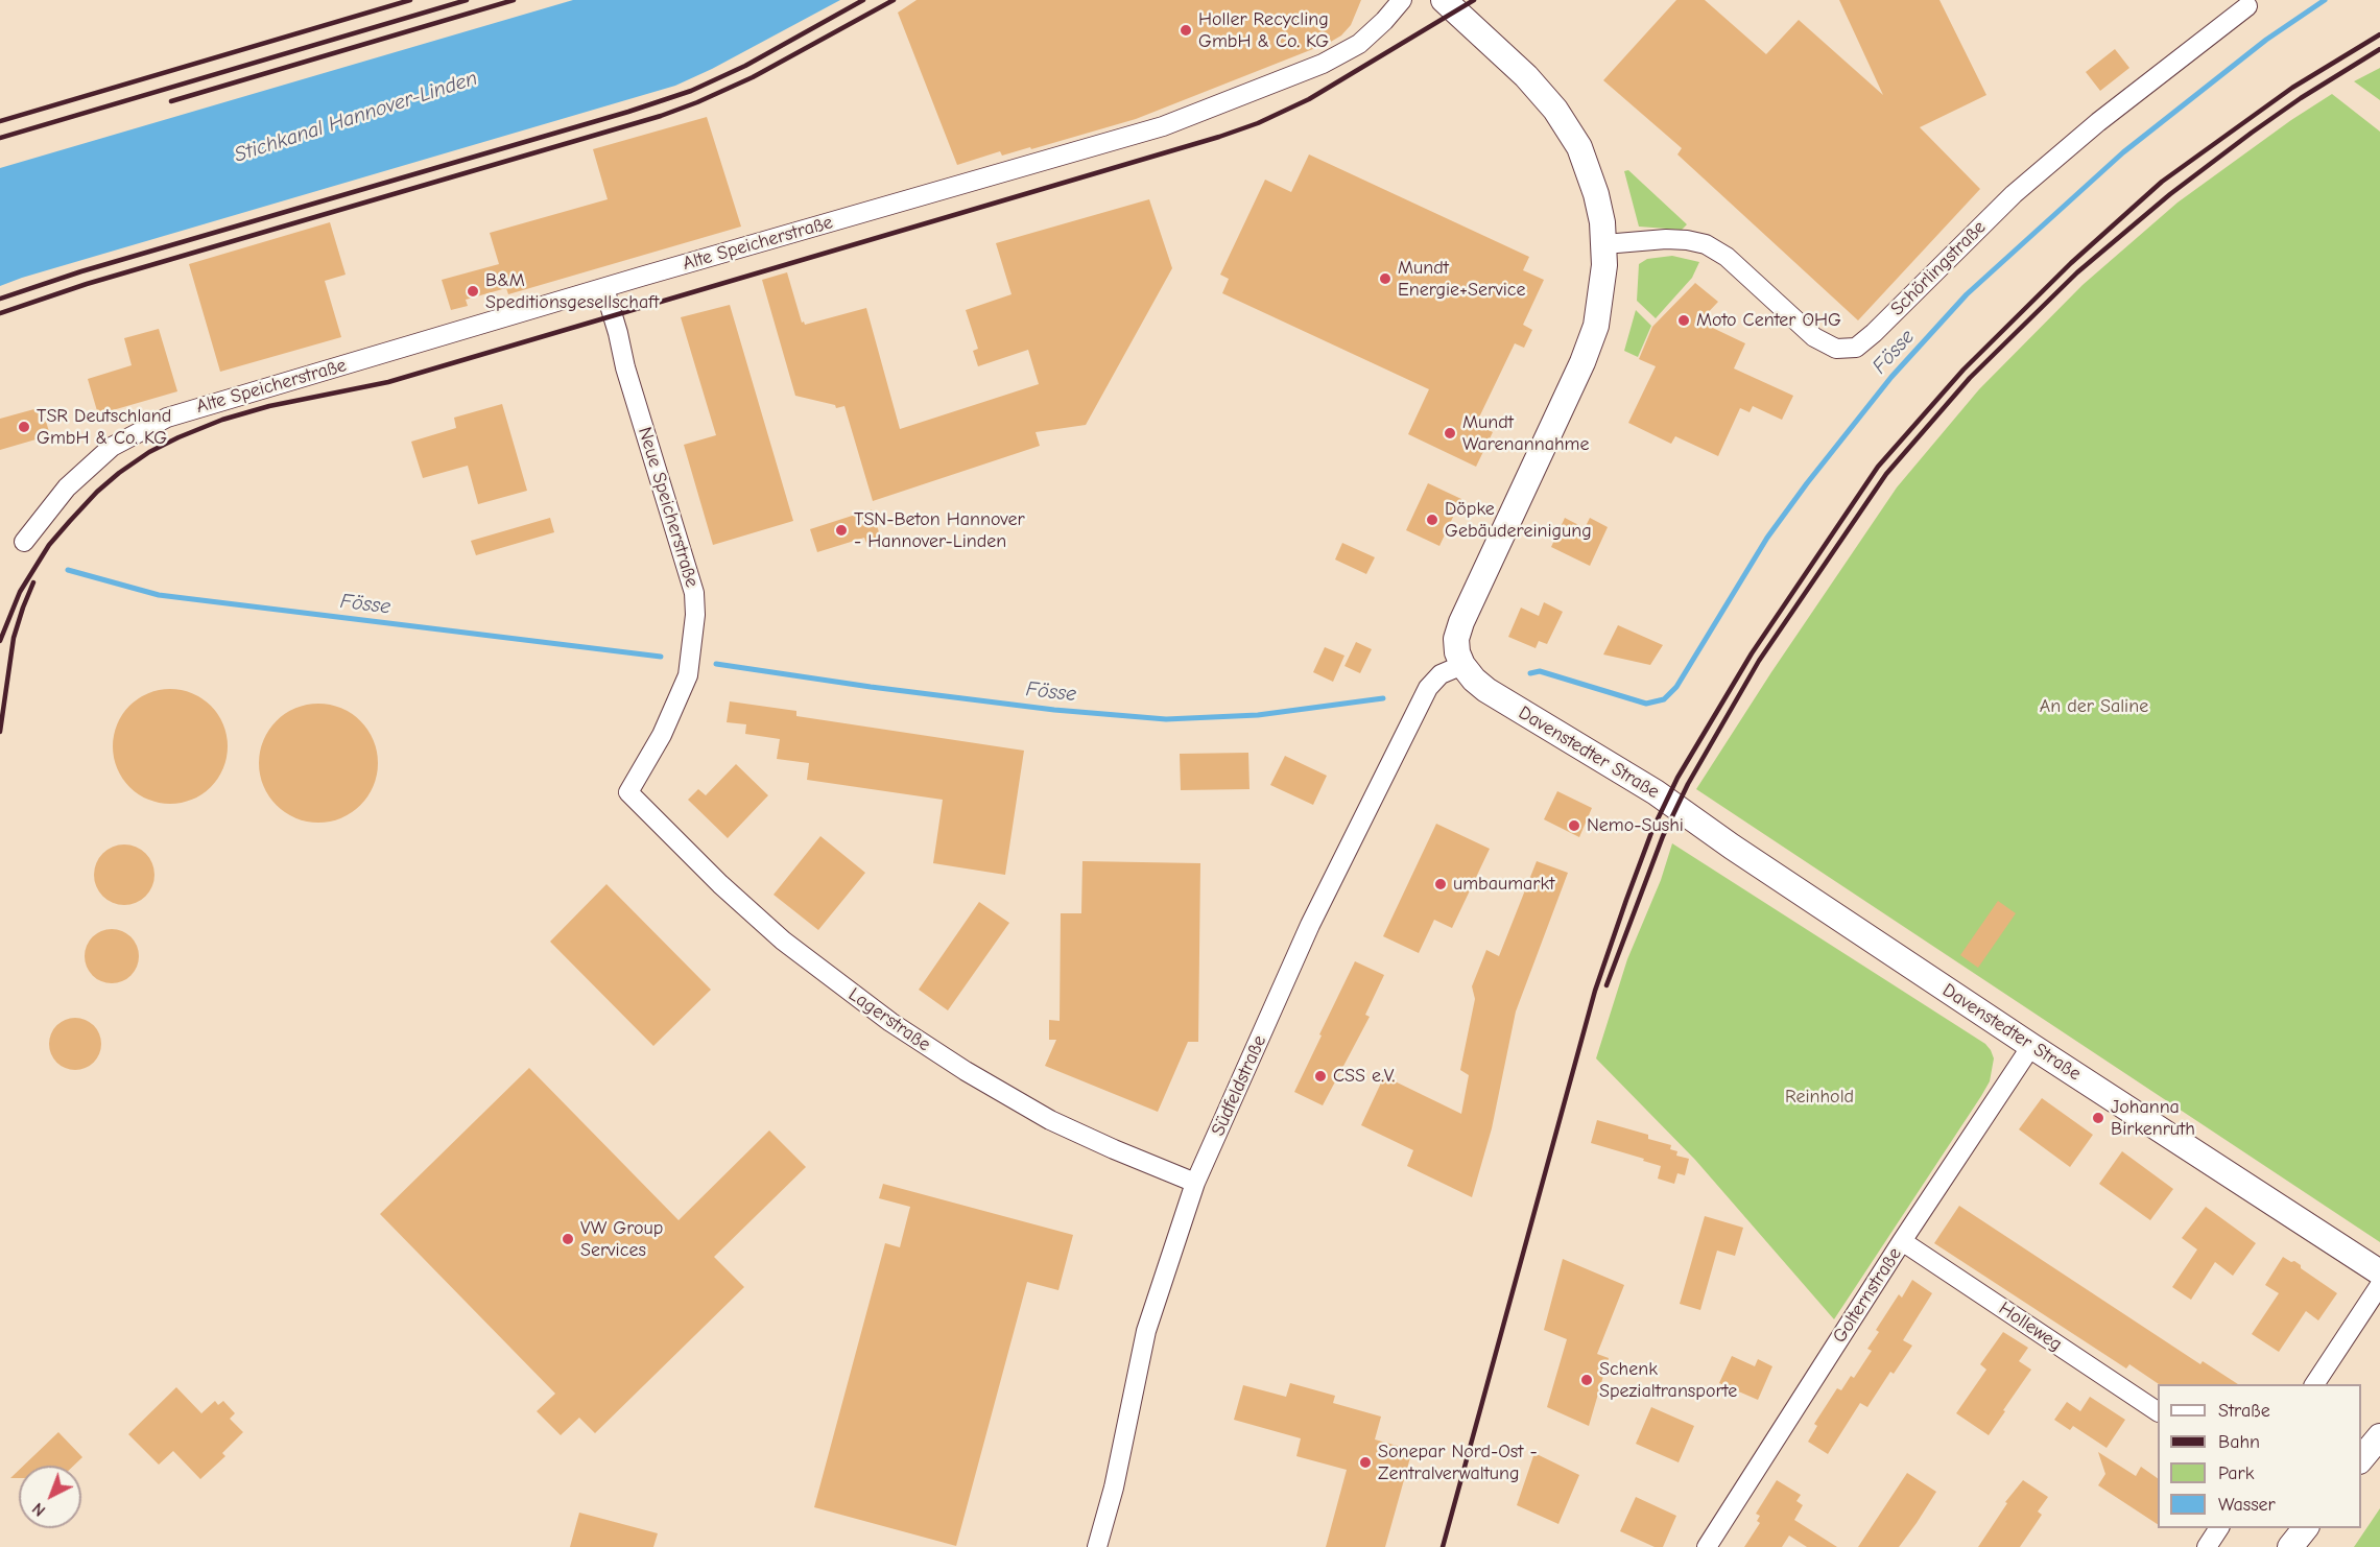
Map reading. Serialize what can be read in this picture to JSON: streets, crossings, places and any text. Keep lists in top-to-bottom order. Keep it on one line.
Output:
{"streets":{"street":["Alte Speicherstraße","Schörlingstraße","Neue Speicherstraße","Davenstedter Straße","Lagerstraße","Südfeldstraße","Golternstraße","Holleweg"]},"crossings":[["Alte Speicherstraße","Neue Speicherstraße"],["Neue Speicherstraße","Lagerstraße"],["Davenstedter Straße","Südfeldstraße"],["Davenstedter Straße","Golternstraße"],["Lagerstraße","Südfeldstraße"],["Golternstraße","Holleweg"]],"water":["Stichkanal Hannover-Linden","Fösse"],"parks":["An der Saline","Reinhold"],"places":["Holler Recycling GmbH & Co. KG","Mundt Energie+Service","B&M Speditionsgesellschaft","Moto Center OHG","TSR Deutschland GmbH & Co. KG","Mundt Warenannahme","Döpke Gebäudereinigung","TSN-Beton Hannover - Hannover-Linden","Nemo-Sushi","umbaumarkt","CSS e.V.","Johanna Birkenruth","VW Group Services","Schenk Spezialtransporte","Sonepar Nord-Ost - Zentralverwaltung"],"legend":["Straße","Bahn","Park","Wasser"],"north":"bottom left"}
